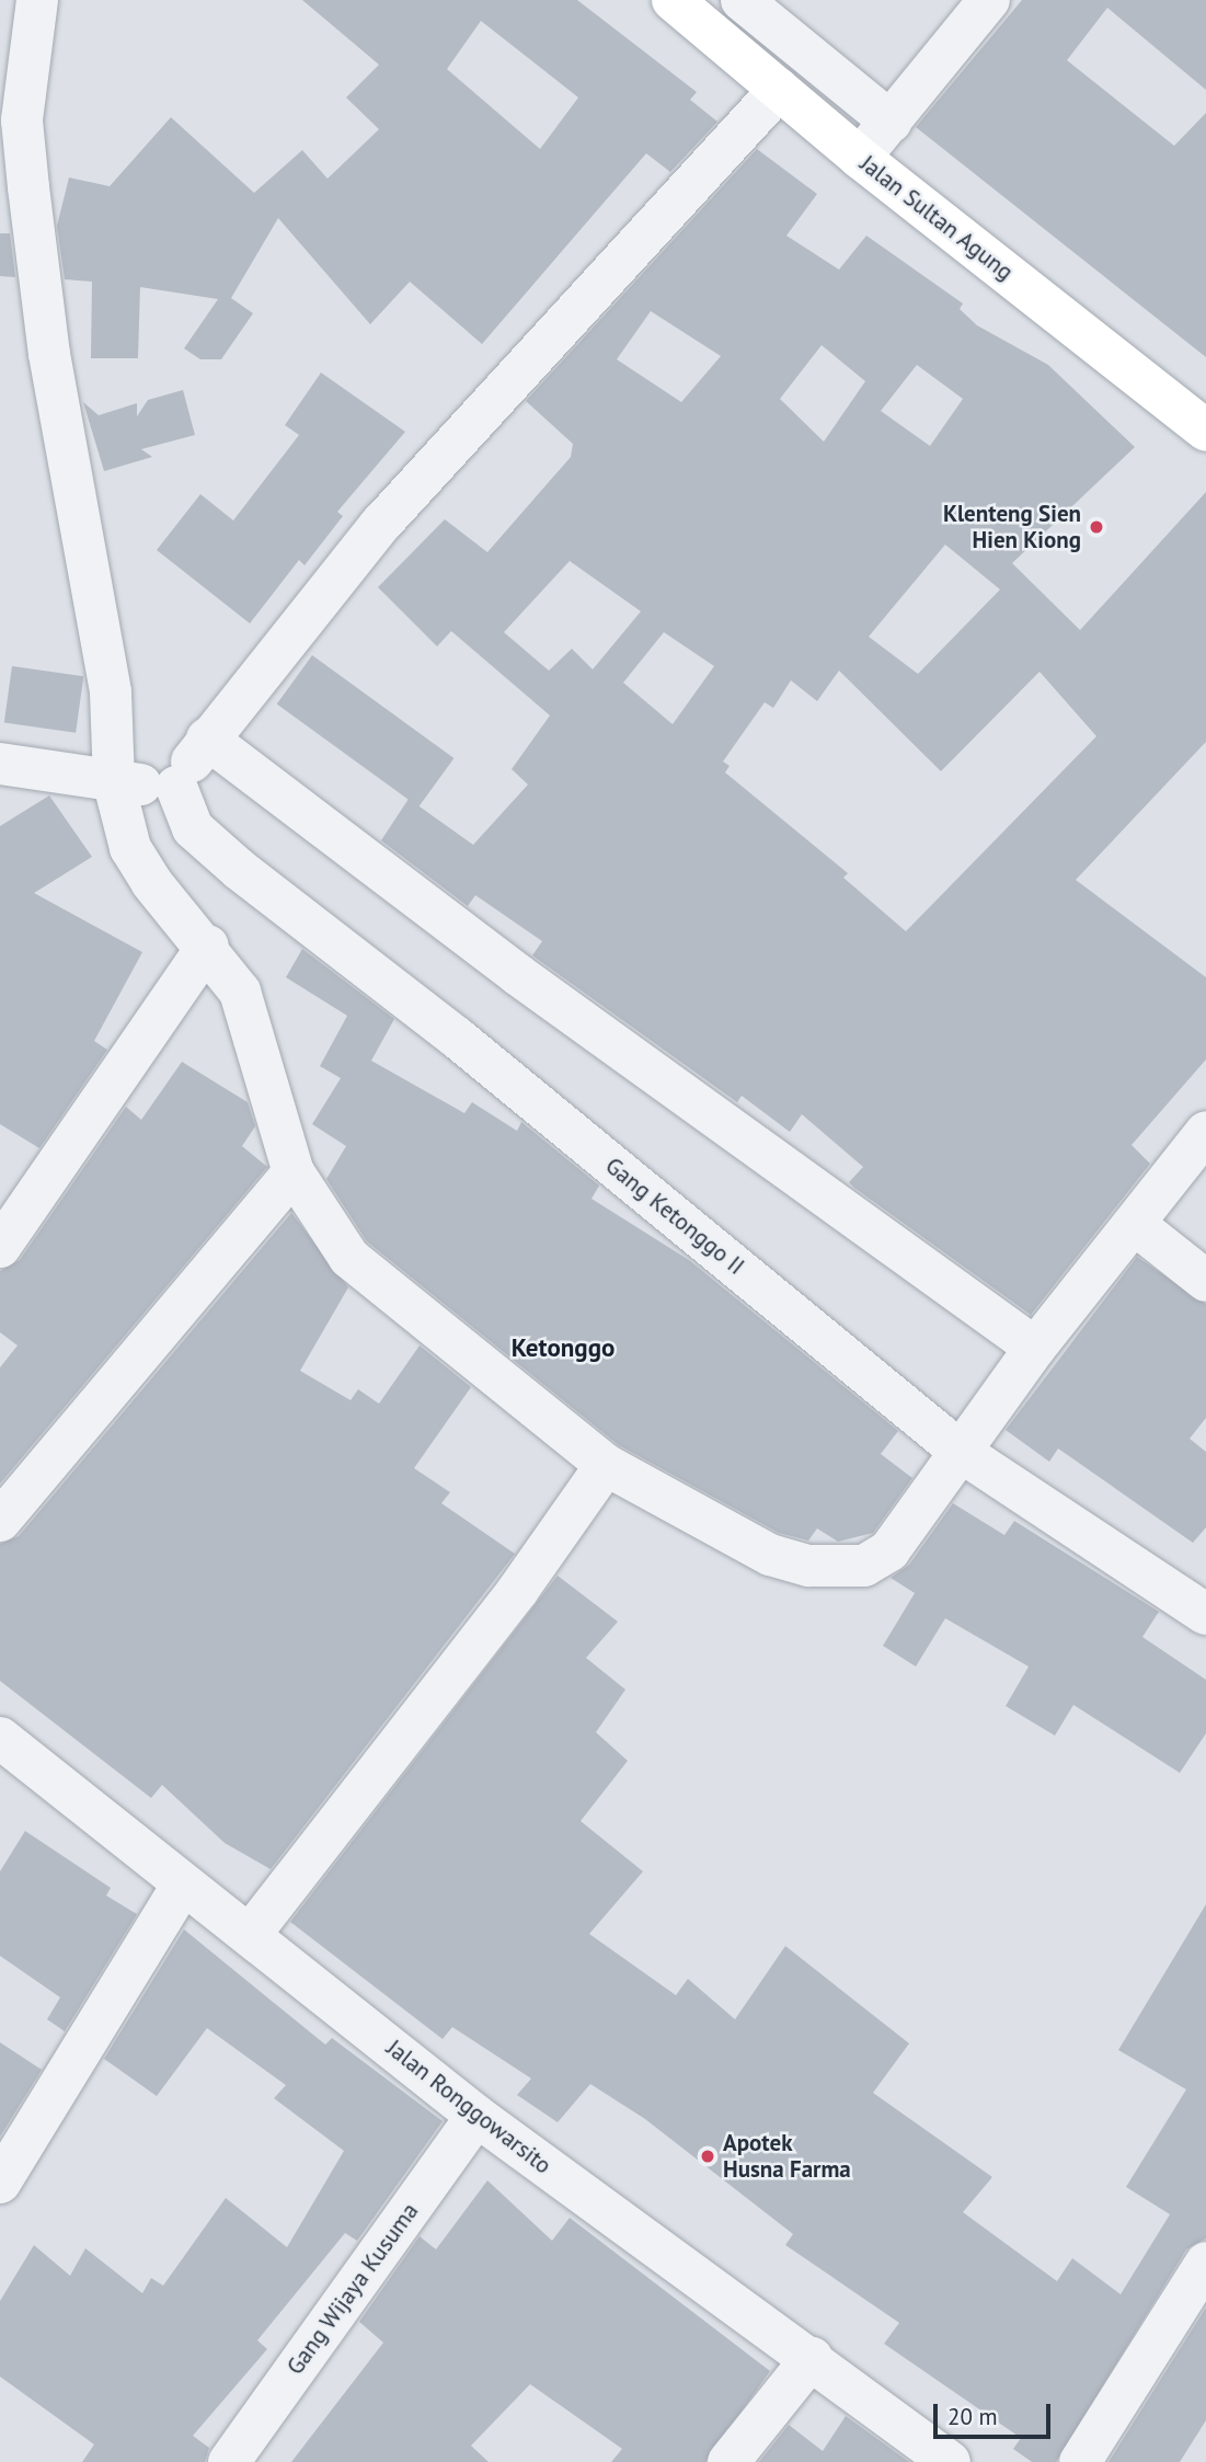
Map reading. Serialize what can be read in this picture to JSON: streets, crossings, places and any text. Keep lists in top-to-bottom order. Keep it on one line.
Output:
{"streets":{"main road":["Jalan Sultan Agung"],"street":["Gang Ketonggo II","Jalan Ronggowarsito","Gang Wijaya Kusuma"]},"crossings":[["Jalan Ronggowarsito","Gang Wijaya Kusuma"]],"districts":["Ketonggo"],"places":["Klenteng Sien Hien Kiong","Apotek Husna Farma"],"scale_bar":"20 m"}
